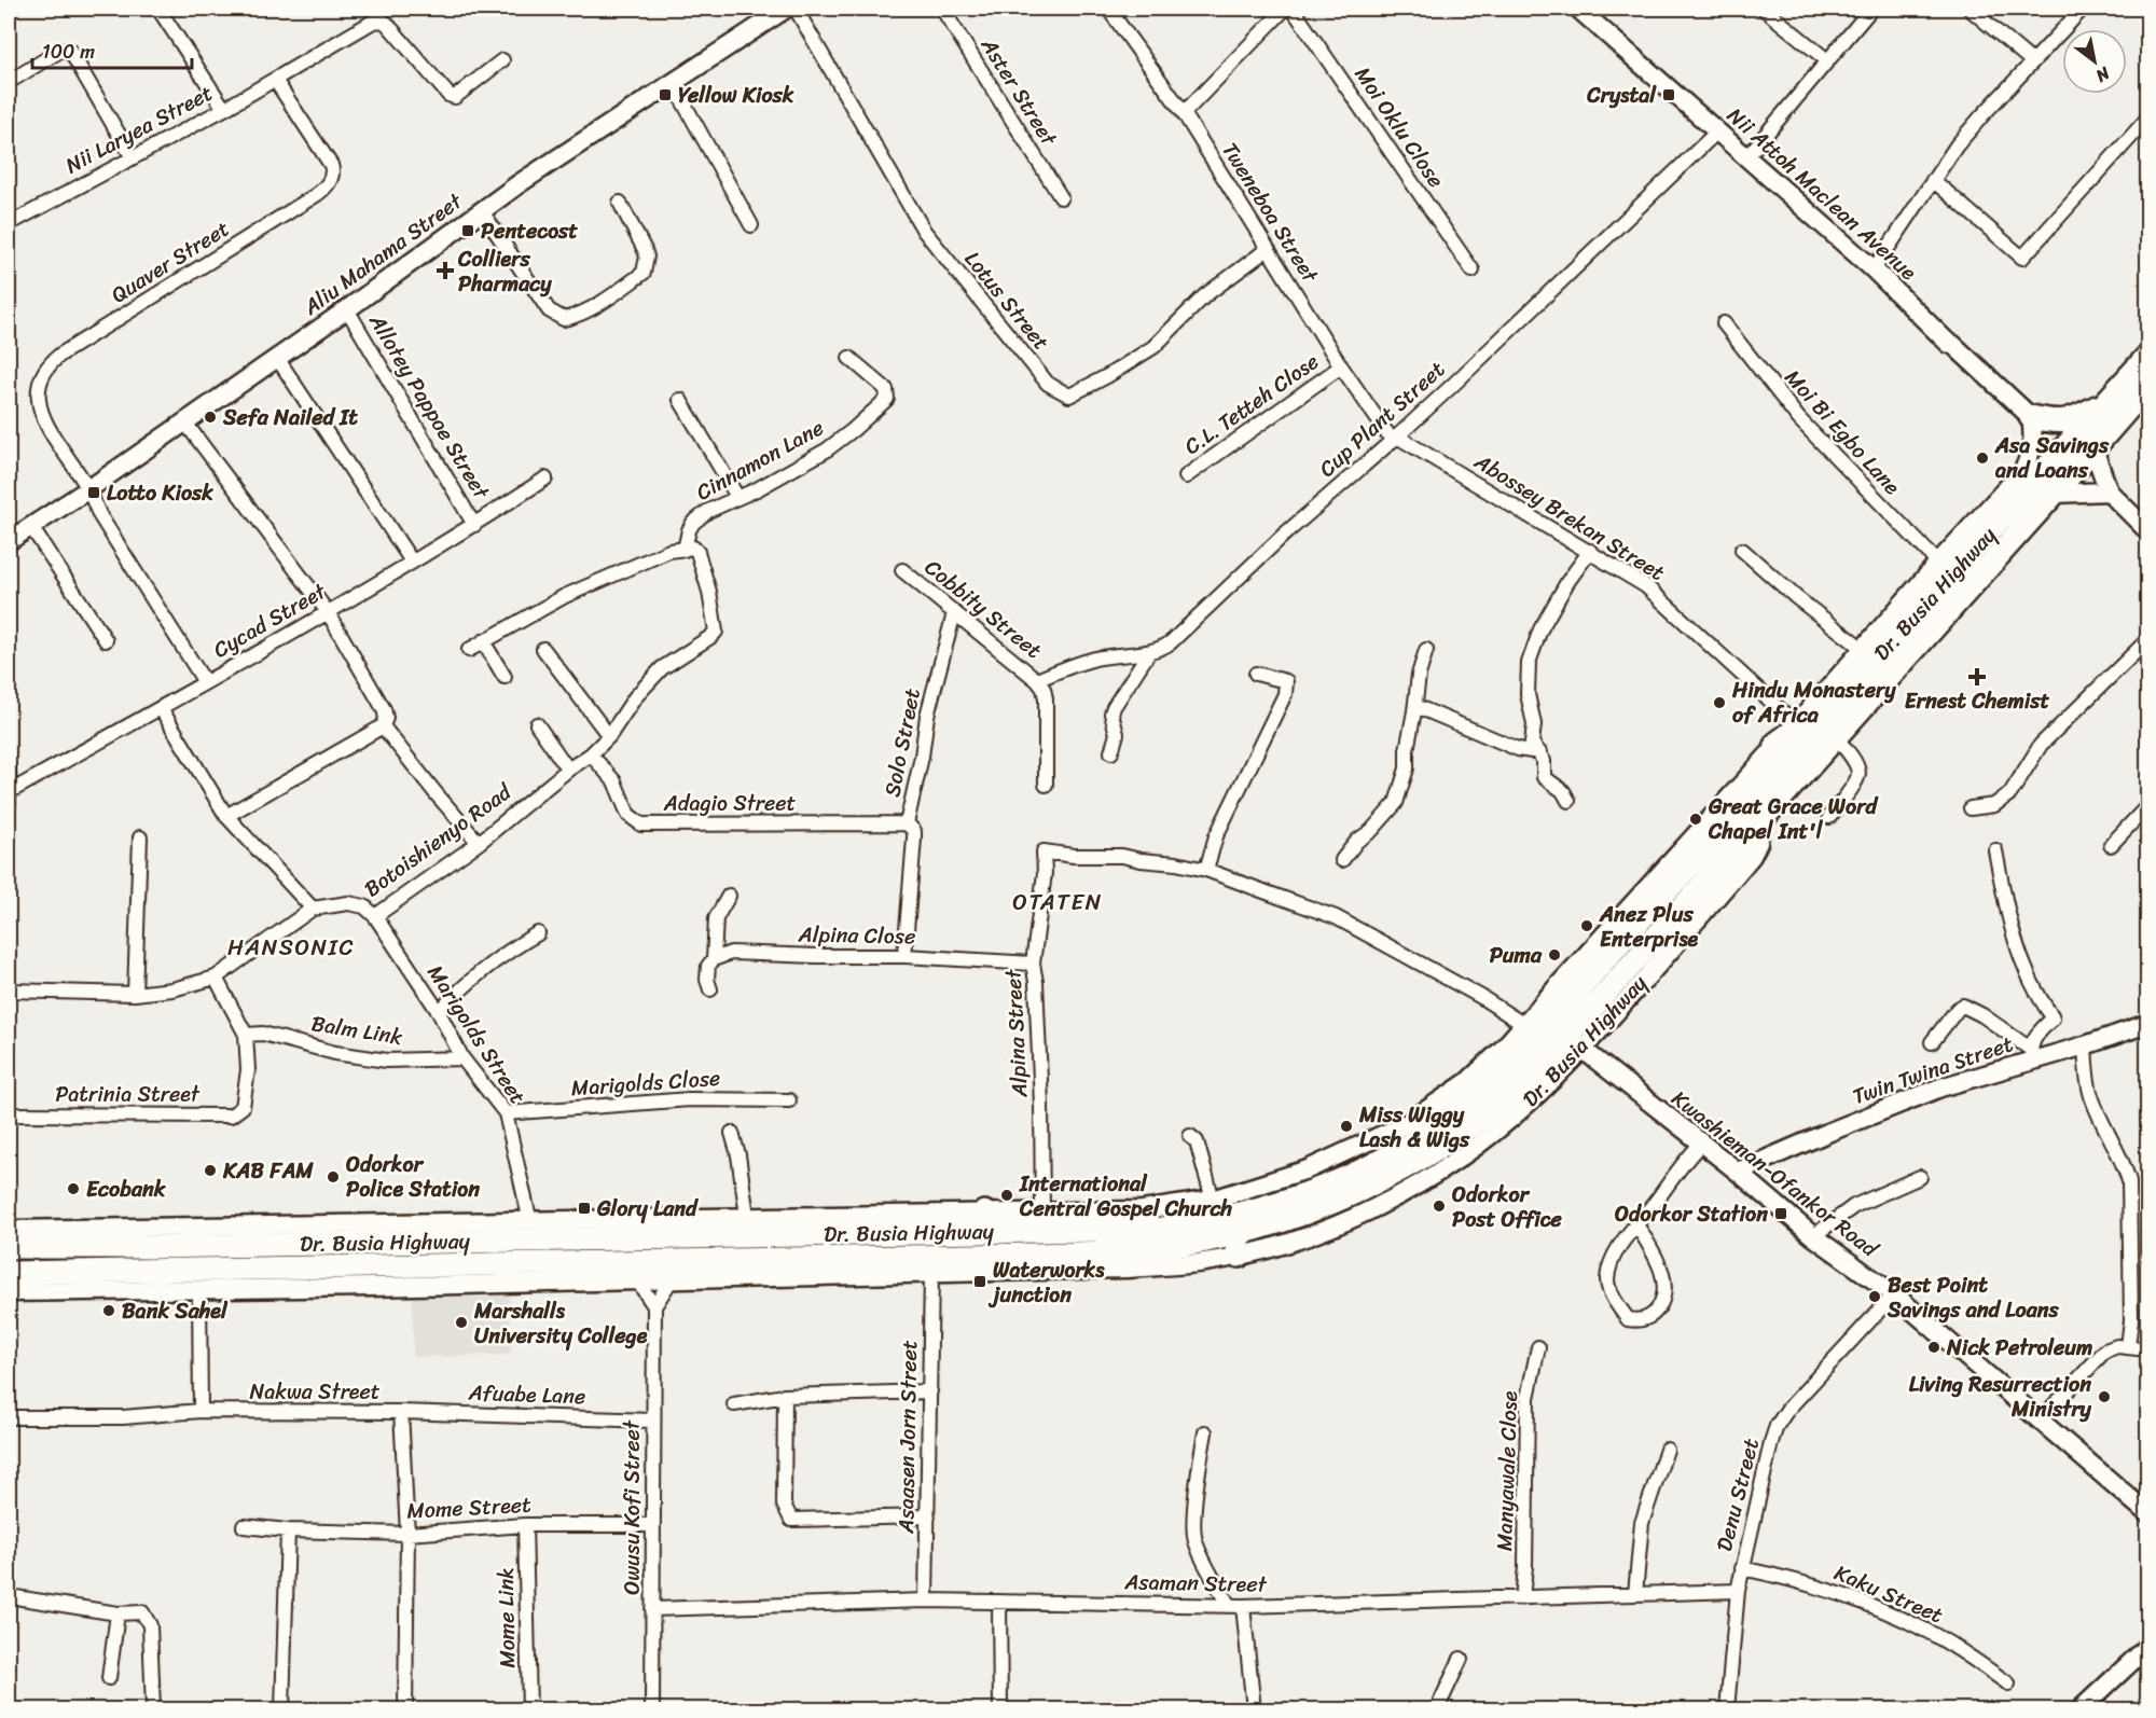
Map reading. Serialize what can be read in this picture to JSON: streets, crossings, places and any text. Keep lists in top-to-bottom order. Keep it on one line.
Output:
{"streets":{"highway":["Dr. Busia Highway"],"street":["Aster Street","Moi Oklu Close","Nii Laryea Street","Nii Attoh Maclean Avenue","Tweneboa Street","Aliu Mahama Street","Quaver Street","Lotus Street","C.L. Tetteh Close","Allotey Pappoe Street","Cup Plant Street","Moi Bi Egbo Lane","Cinnamon Lane","Abossey Brekan Street","Cobbity Street","Cycad Street","Solo Street","Adagio Street","Botoishienyo Road","Alpina Close","Balm Link","Alpina Street","Marigolds Street","Twin Twina Street","Marigolds Close","Patrinia Street","Kwashieman-Ofankor Road","Nakwa Street","Afuabe Lane","Asaasen Jorn Street","Manyawale Close","Denu Street","Mome Street","Owusu Kofi Street","Asaman Street","Kaku Street","Mome Link"]},"crossings":[["Nii Laryea Street","Quaver Street"],["Nii Attoh Maclean Avenue","Cup Plant Street"],["Tweneboa Street","Lotus Street"],["Tweneboa Street","C.L. Tetteh Close"],["Tweneboa Street","Cup Plant Street"],["Tweneboa Street","Abossey Brekan Street"],["Aliu Mahama Street","Quaver Street"],["Aliu Mahama Street","Allotey Pappoe Street"],["Quaver Street","Cycad Street"],["Allotey Pappoe Street","Cycad Street"],["Cup Plant Street","Abossey Brekan Street"],["Cup Plant Street","Cobbity Street"],["Cinnamon Lane","Botoishienyo Road"],["Abossey Brekan Street","Dr. Busia Highway"],["Dr. Busia Highway","Alpina Street"],["Dr. Busia Highway","Marigolds Street"],["Dr. Busia Highway","Kwashieman-Ofankor Road"],["Dr. Busia Highway","Asaasen Jorn Street"],["Cobbity Street","Solo Street"],["Solo Street","Adagio Street"],["Solo Street","Alpina Close"],["Adagio Street","Botoishienyo Road"],["Botoishienyo Road","Marigolds Street"],["Alpina Close","Alpina Street"],["Balm Link","Marigolds Street"],["Balm Link","Patrinia Street"],["Marigolds Street","Marigolds Close"],["Twin Twina Street","Kwashieman-Ofankor Road"],["Kwashieman-Ofankor Road","Denu Street"],["Nakwa Street","Afuabe Lane"],["Nakwa Street","Mome Street"],["Afuabe Lane","Owusu Kofi Street"],["Asaasen Jorn Street","Asaman Street"],["Manyawale Close","Asaman Street"],["Denu Street","Asaman Street"],["Denu Street","Kaku Street"],["Mome Street","Owusu Kofi Street"],["Mome Street","Mome Link"],["Owusu Kofi Street","Asaman Street"]],"districts":["OTATEN","HANSONIC"],"places":{"transit":["Yellow Kiosk","Crystal","Pentecost","Lotto Kiosk","Glory Land","Odorkor Station","Waterworks junction"],"health":["Colliers Pharmacy","Ernest Chemist"],"other":["Sefa Nailed It","Asa Savings and Loans","Hindu Monastery of Africa","Great Grace Word Chapel Int'l","Anez Plus Enterprise","Puma","Miss Wiggy Lash & Wigs","KAB FAM","Odorkor Police Station","Ecobank","International Central Gospel Church","Odorkor Post Office","Best Point Savings and Loans","Bank Sahel","Marshalls University College","Nick Petroleum","Living Resurrection Ministry"]},"scale_bar":"100 m","north":"bottom right"}
